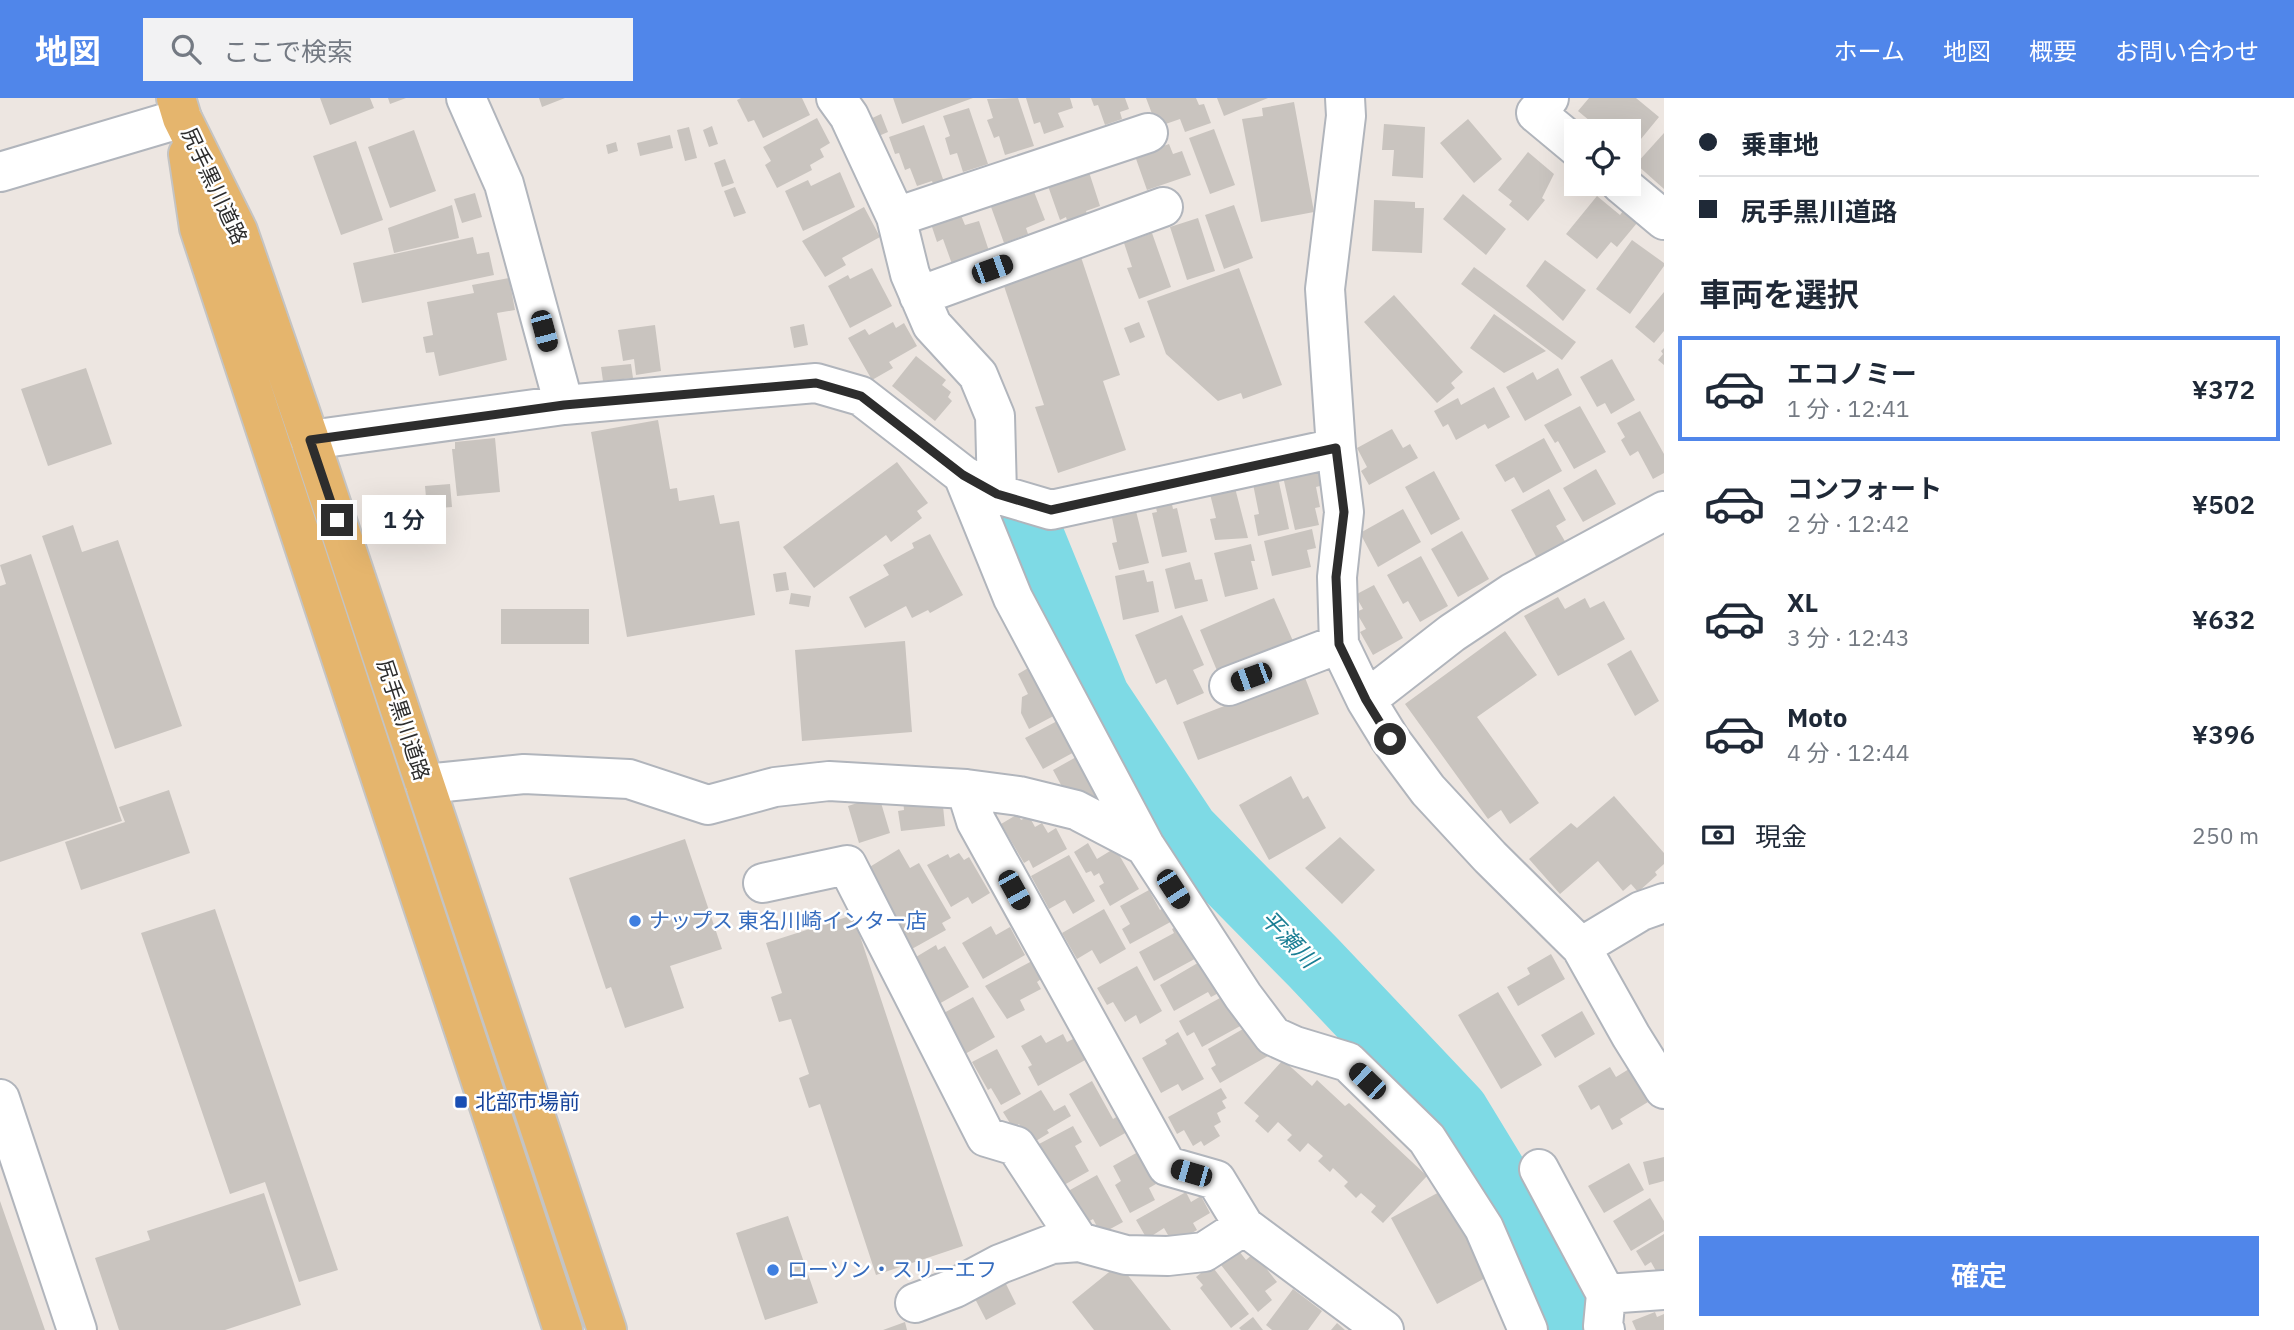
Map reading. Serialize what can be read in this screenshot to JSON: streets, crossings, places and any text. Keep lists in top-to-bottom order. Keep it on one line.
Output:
{"streets":{"main road":["尻手黒川道路"]},"water":["平瀬川"],"places":{"other":["ナップス 東名川崎インター店","ローソン・スリーエフ"],"transit":["北部市場前"]},"page":{"header":"地図","search":"ここで検索","nav":["ホーム","地図","概要","お問い合わせ"],"banner":["乗車地","尻手黒川道路"],"heading":"車両を選択","list":[{"name":"エコノミー","note":"1 分 · 12:41","value":"¥372"},{"name":"コンフォート","note":"2 分 · 12:42","value":"¥502"},{"name":"XL","note":"3 分 · 12:43","value":"¥632"},{"name":"Moto","note":"4 分 · 12:44","value":"¥396"}],"bubble":"1 分","pay":["現金","250 m"],"buttons":"確定"}}
